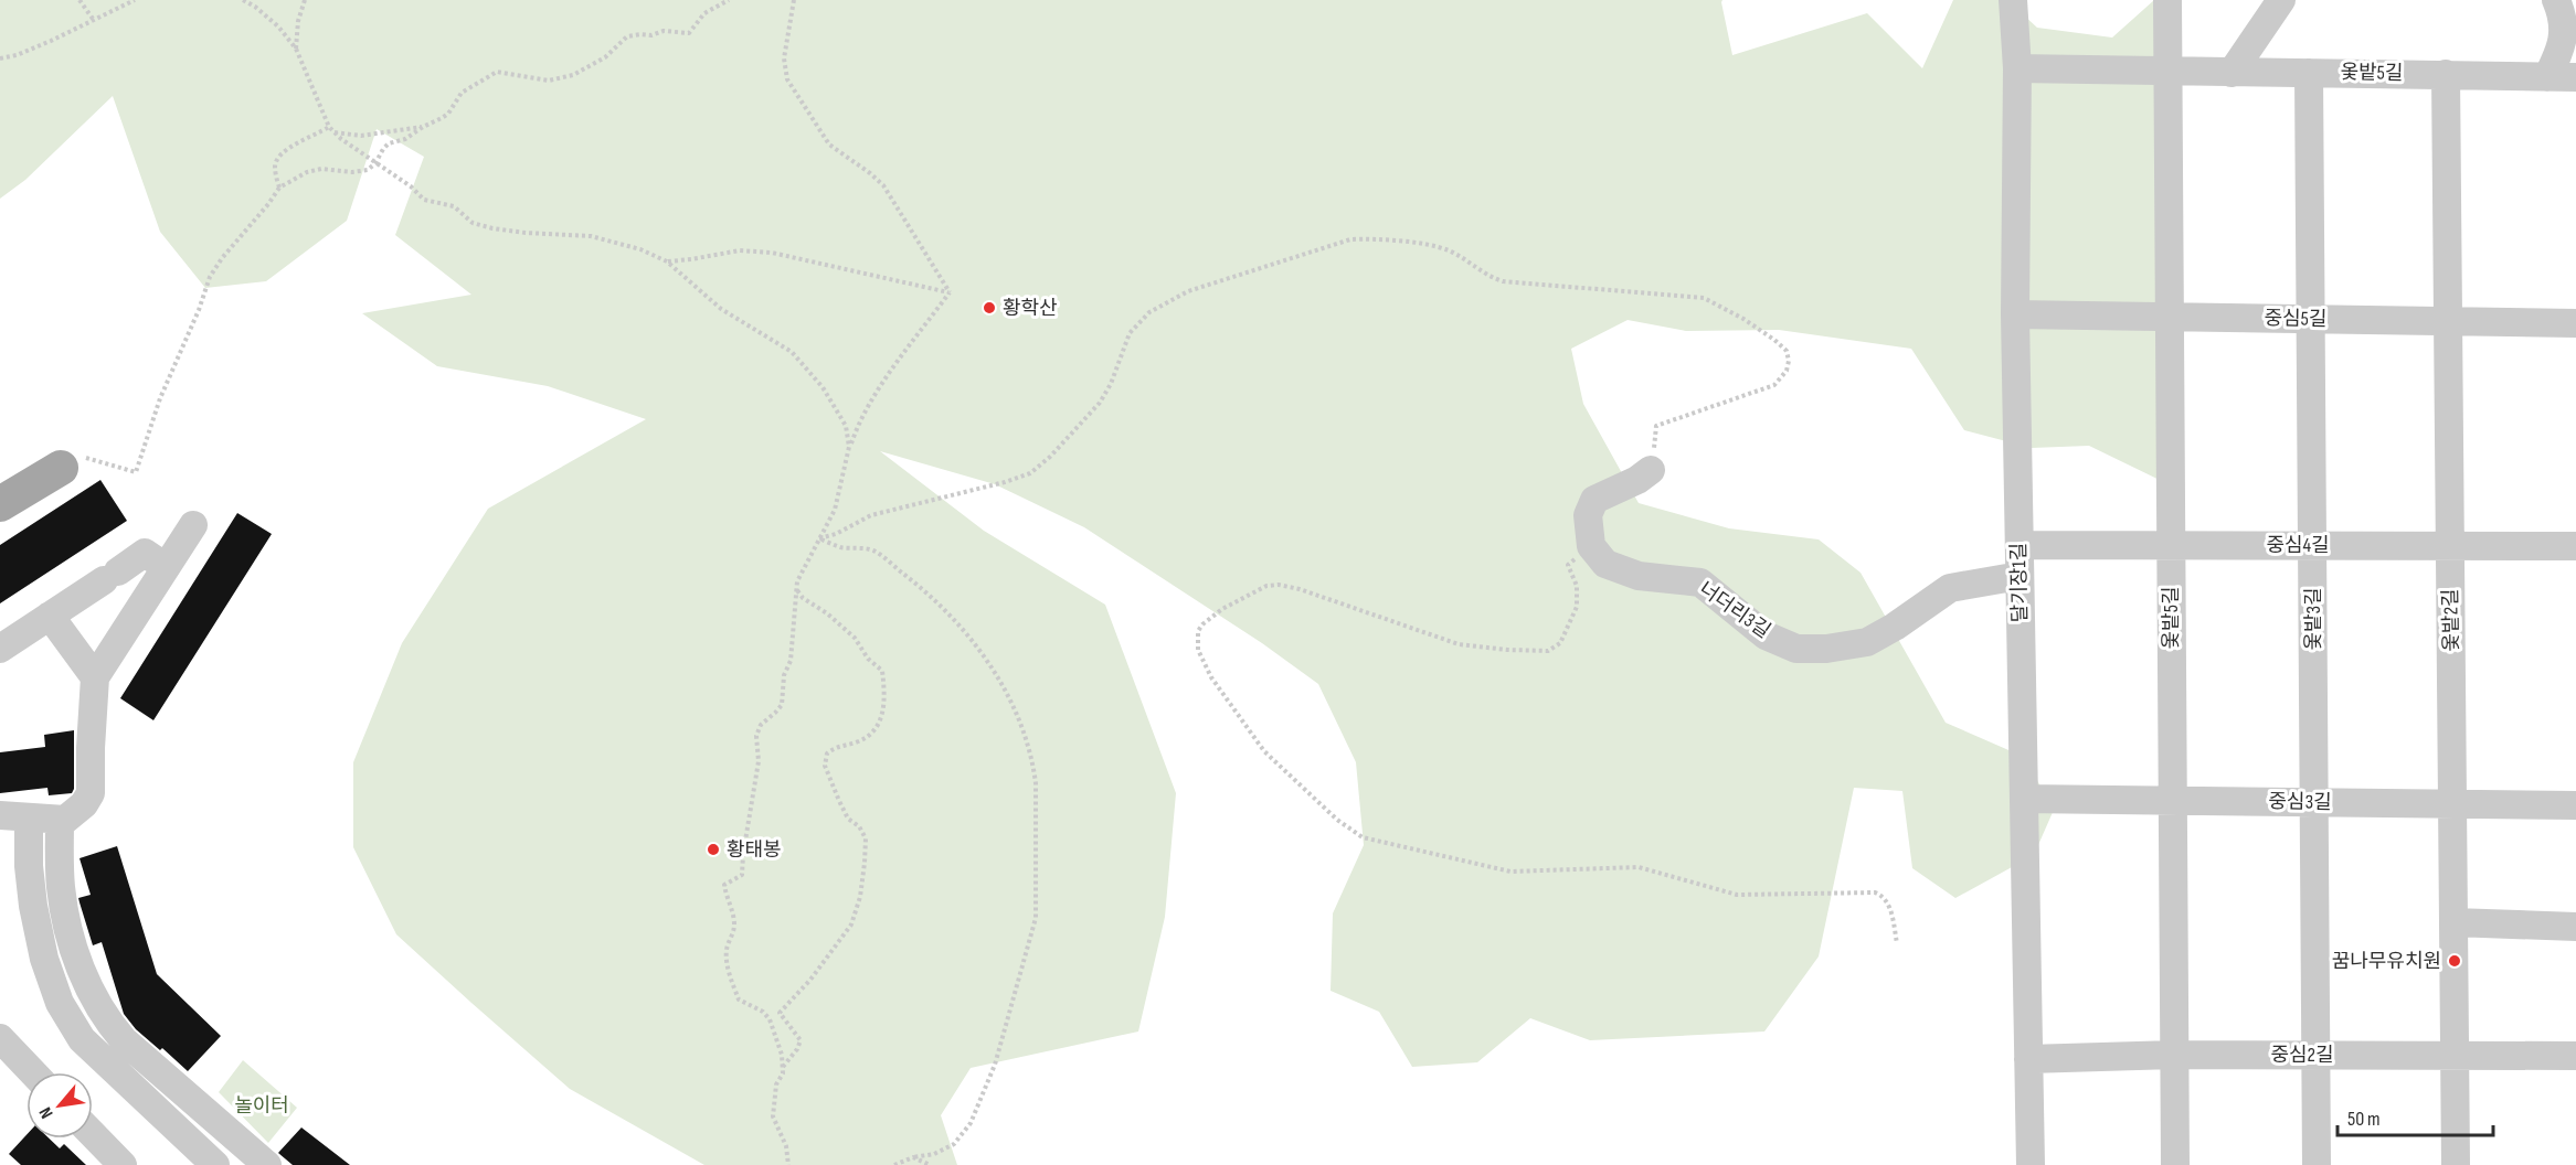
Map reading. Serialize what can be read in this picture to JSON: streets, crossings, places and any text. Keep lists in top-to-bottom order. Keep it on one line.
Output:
{"streets":{"street":["옻밭5길","중심5길","중심4길","달기장1길","너더리3길","옻밭3길","옻밭2길","중심3길","중심2길"]},"crossings":[["옻밭5길","중심5길"],["옻밭5길","중심4길"],["옻밭5길","달기장1길"],["옻밭5길","옻밭3길"],["옻밭5길","옻밭2길"],["옻밭5길","중심3길"],["옻밭5길","중심2길"],["중심5길","달기장1길"],["중심5길","옻밭3길"],["중심5길","옻밭2길"],["중심4길","달기장1길"],["중심4길","옻밭3길"],["중심4길","옻밭2길"],["달기장1길","너더리3길"],["달기장1길","중심3길"],["달기장1길","중심2길"],["옻밭3길","중심3길"],["옻밭3길","중심2길"],["옻밭2길","중심3길"],["옻밭2길","중심2길"]],"parks":["놀이터"],"places":["황학산","황태봉","꿈나무유치원"],"scale_bar":"50 m","north":"bottom left"}
